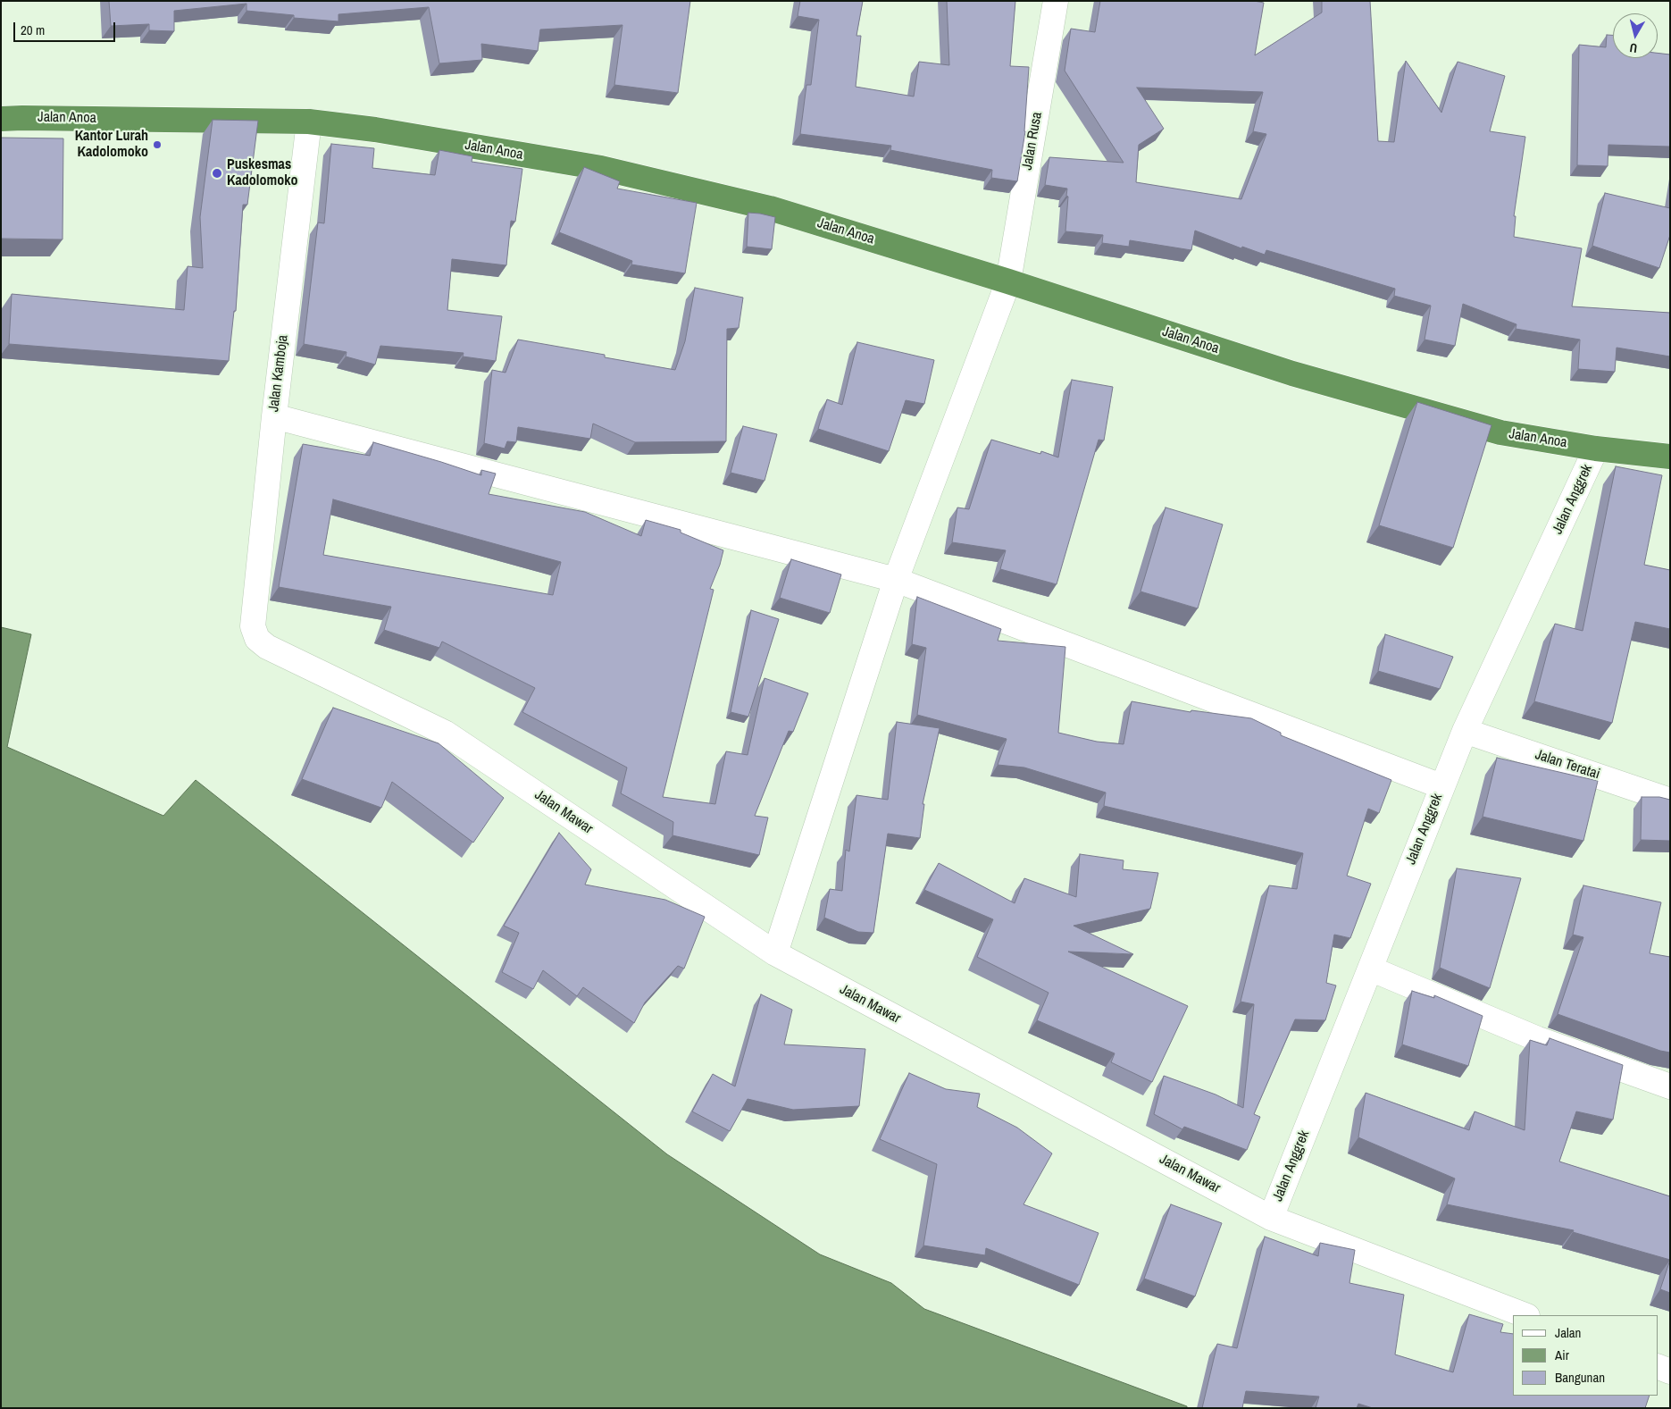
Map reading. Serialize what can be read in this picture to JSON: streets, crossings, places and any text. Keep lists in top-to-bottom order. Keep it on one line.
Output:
{"streets":{"highway":["Jalan Anoa"],"street":["Jalan Rusa","Jalan Kamboja","Jalan Anggrek","Jalan Teratai","Jalan Mawar"]},"crossings":[["Jalan Anoa","Jalan Rusa"],["Jalan Anoa","Jalan Kamboja"],["Jalan Anoa","Jalan Anggrek"],["Jalan Rusa","Jalan Mawar"],["Jalan Kamboja","Jalan Mawar"],["Jalan Anggrek","Jalan Teratai"],["Jalan Anggrek","Jalan Mawar"]],"places":["Kantor Lurah Kadolomoko","Puskesmas Kadolomoko"],"legend":["Jalan","Air","Bangunan"],"scale_bar":"20 m","north":"bottom"}
